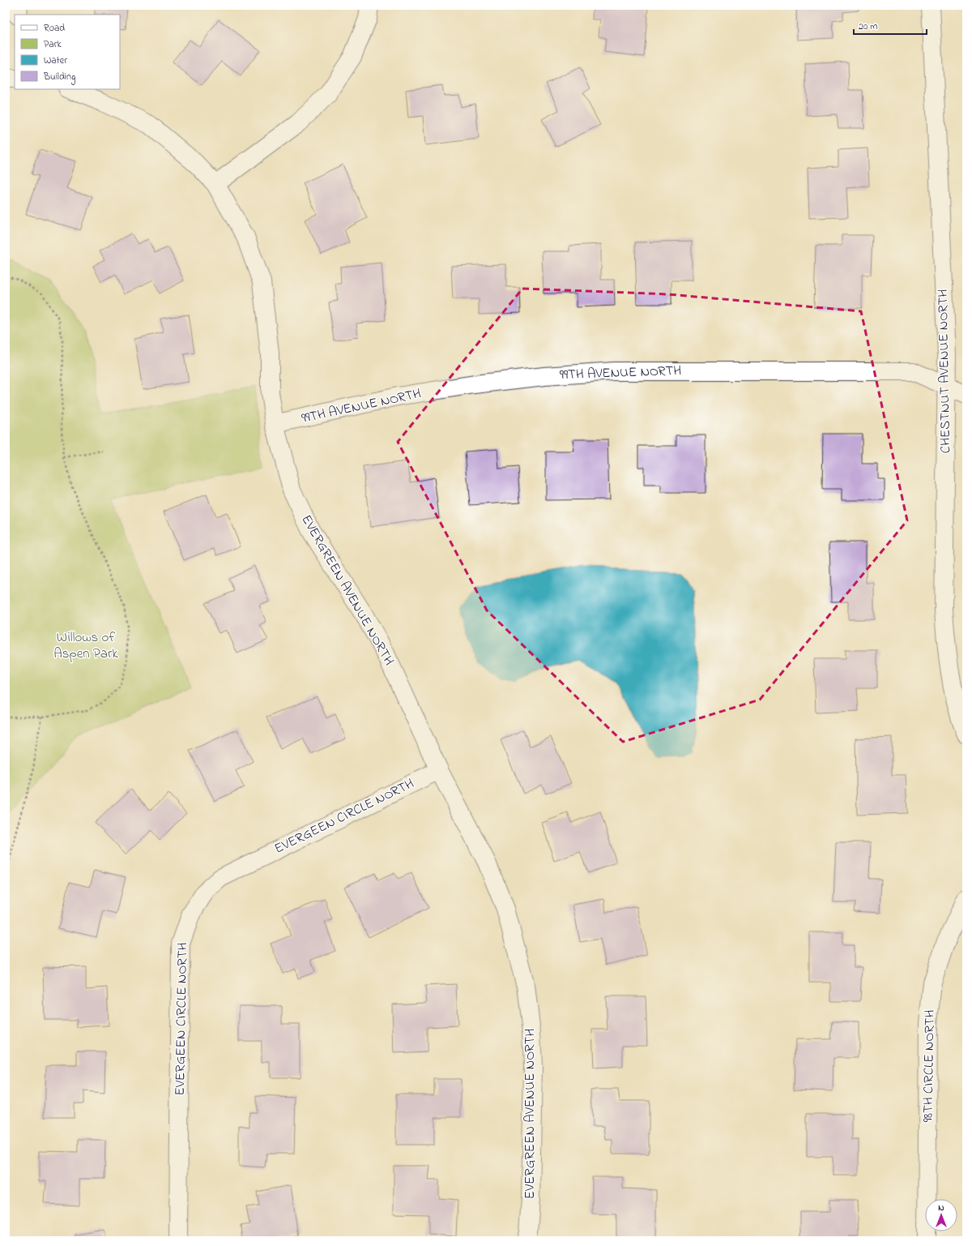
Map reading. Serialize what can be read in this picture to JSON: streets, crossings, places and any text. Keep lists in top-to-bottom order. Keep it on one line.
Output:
{"streets":{"street":["CHESTNUT AVENUE NORTH","99TH AVENUE NORTH","EVERGREEN AVENUE NORTH","EVERGEEN CIRCLE NORTH","98TH CIRCLE NORTH"]},"crossings":[["CHESTNUT AVENUE NORTH","99TH AVENUE NORTH"],["99TH AVENUE NORTH","EVERGREEN AVENUE NORTH"],["EVERGREEN AVENUE NORTH","EVERGEEN CIRCLE NORTH"]],"parks":["Willows of Aspen Park"],"legend":["Road","Park","Water","Building"],"scale_bar":"20 m","north":"top"}
